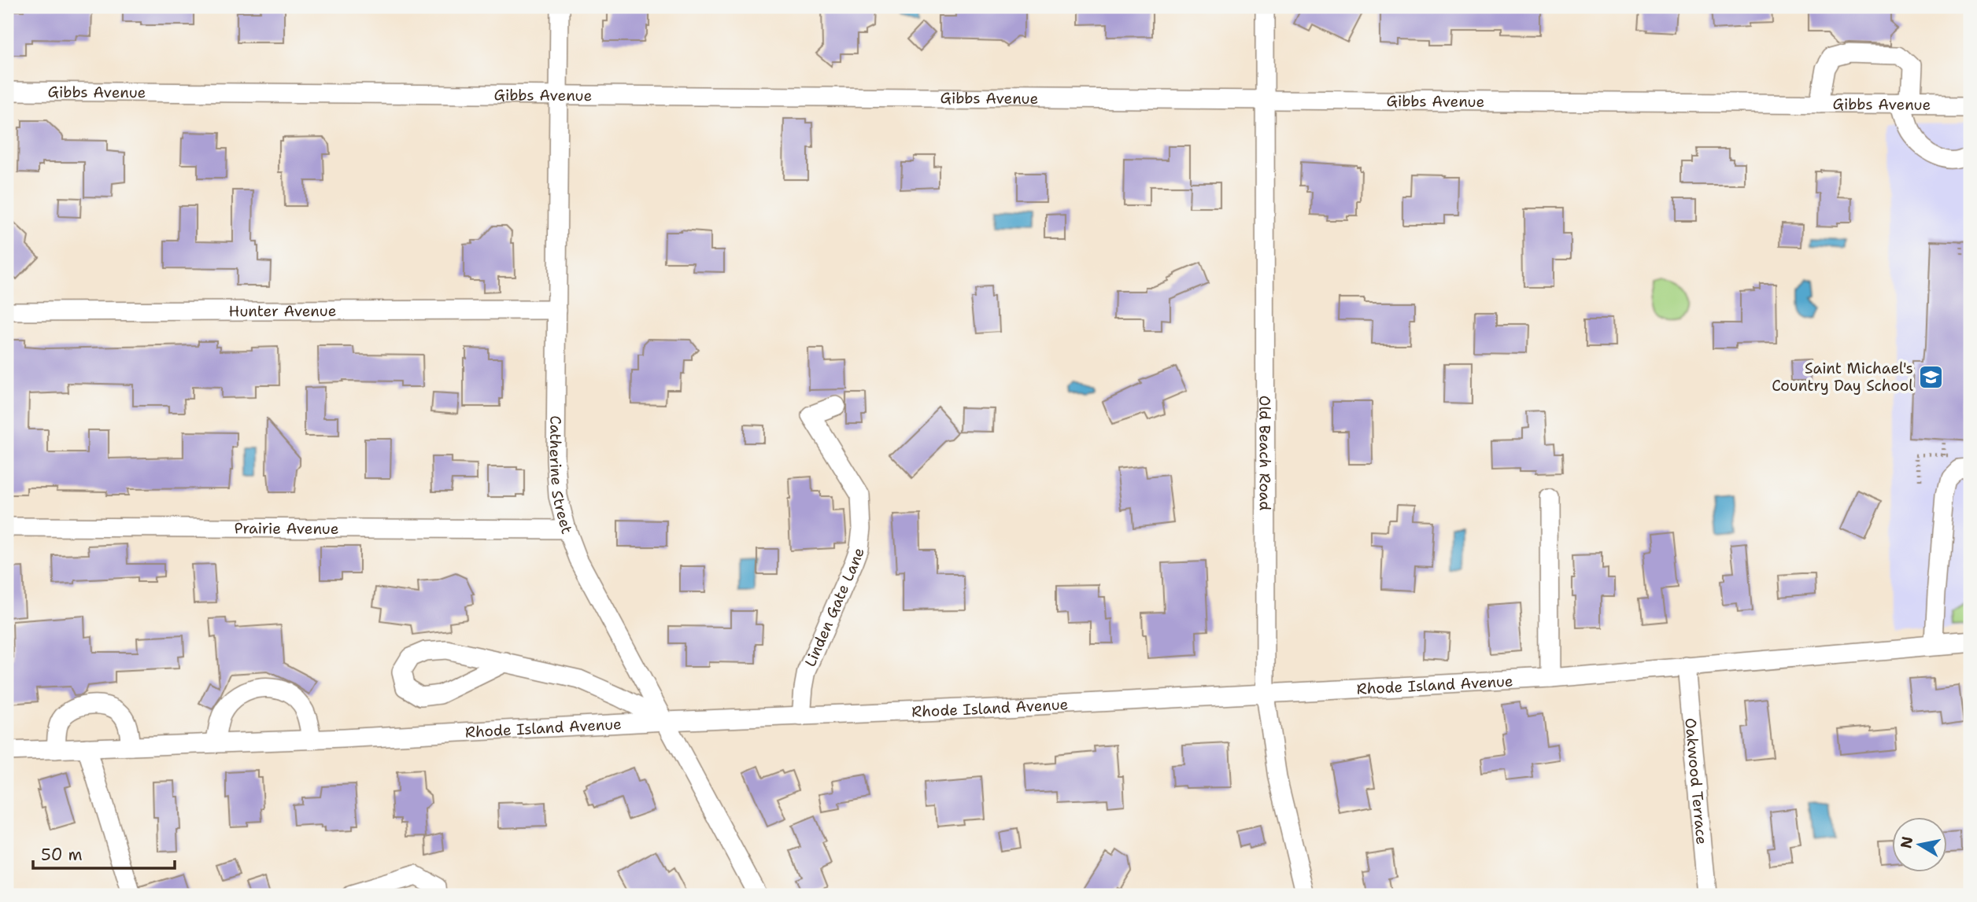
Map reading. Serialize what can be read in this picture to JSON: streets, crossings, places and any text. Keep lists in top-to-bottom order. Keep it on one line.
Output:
{"streets":{"street":["Gibbs Avenue","Hunter Avenue","Old Beach Road","Catherine Street","Prairie Avenue","Linden Gate Lane","Rhode Island Avenue","Oakwood Terrace"]},"crossings":[["Gibbs Avenue","Old Beach Road"],["Gibbs Avenue","Catherine Street"],["Hunter Avenue","Catherine Street"],["Old Beach Road","Rhode Island Avenue"],["Catherine Street","Prairie Avenue"],["Catherine Street","Rhode Island Avenue"],["Linden Gate Lane","Rhode Island Avenue"],["Rhode Island Avenue","Oakwood Terrace"]],"places":{"school or university":["Saint Michael's Country Day School"]},"scale_bar":"50 m","north":"left"}
